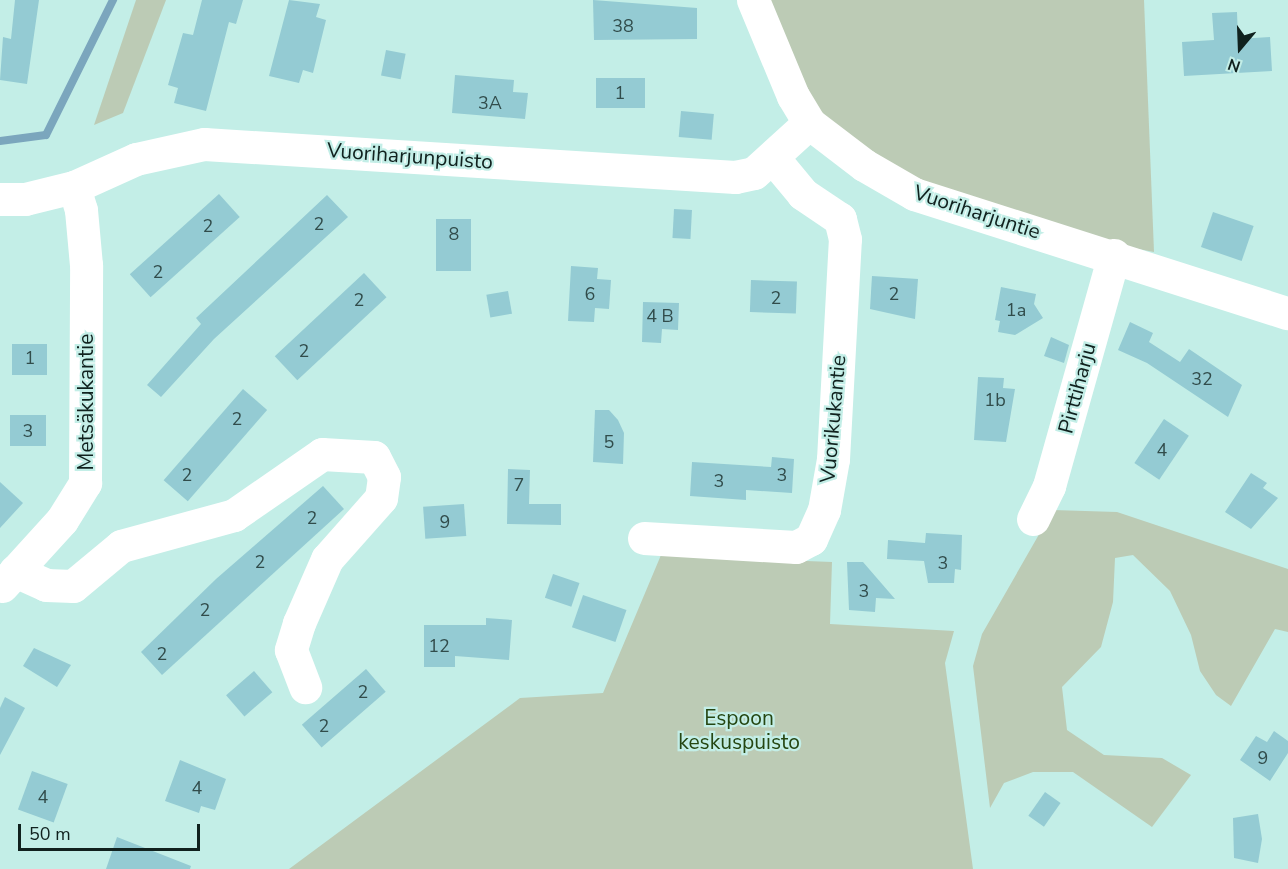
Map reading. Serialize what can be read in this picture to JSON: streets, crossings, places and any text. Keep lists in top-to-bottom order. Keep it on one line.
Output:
{"streets":{"street":["Vuoriharjunpuisto","Vuoriharjuntie","Pirttiharju","Metsäkukantie","Vuorikukantie"]},"crossings":[["Vuoriharjunpuisto","Vuoriharjuntie"],["Vuoriharjunpuisto","Metsäkukantie"],["Vuoriharjunpuisto","Vuorikukantie"],["Vuoriharjuntie","Pirttiharju"]],"parks":["Espoon keskuspuisto"],"house_numbers":["38","1","3A","2","2","8","2","6","2","2","2","1a","4 B","2","1","32","1b","2","3","5","4","2","3","3","7","2","9","2","3","3","2","12","2","2","2","9","4","4"],"scale_bar":"50 m","north":"bottom"}
